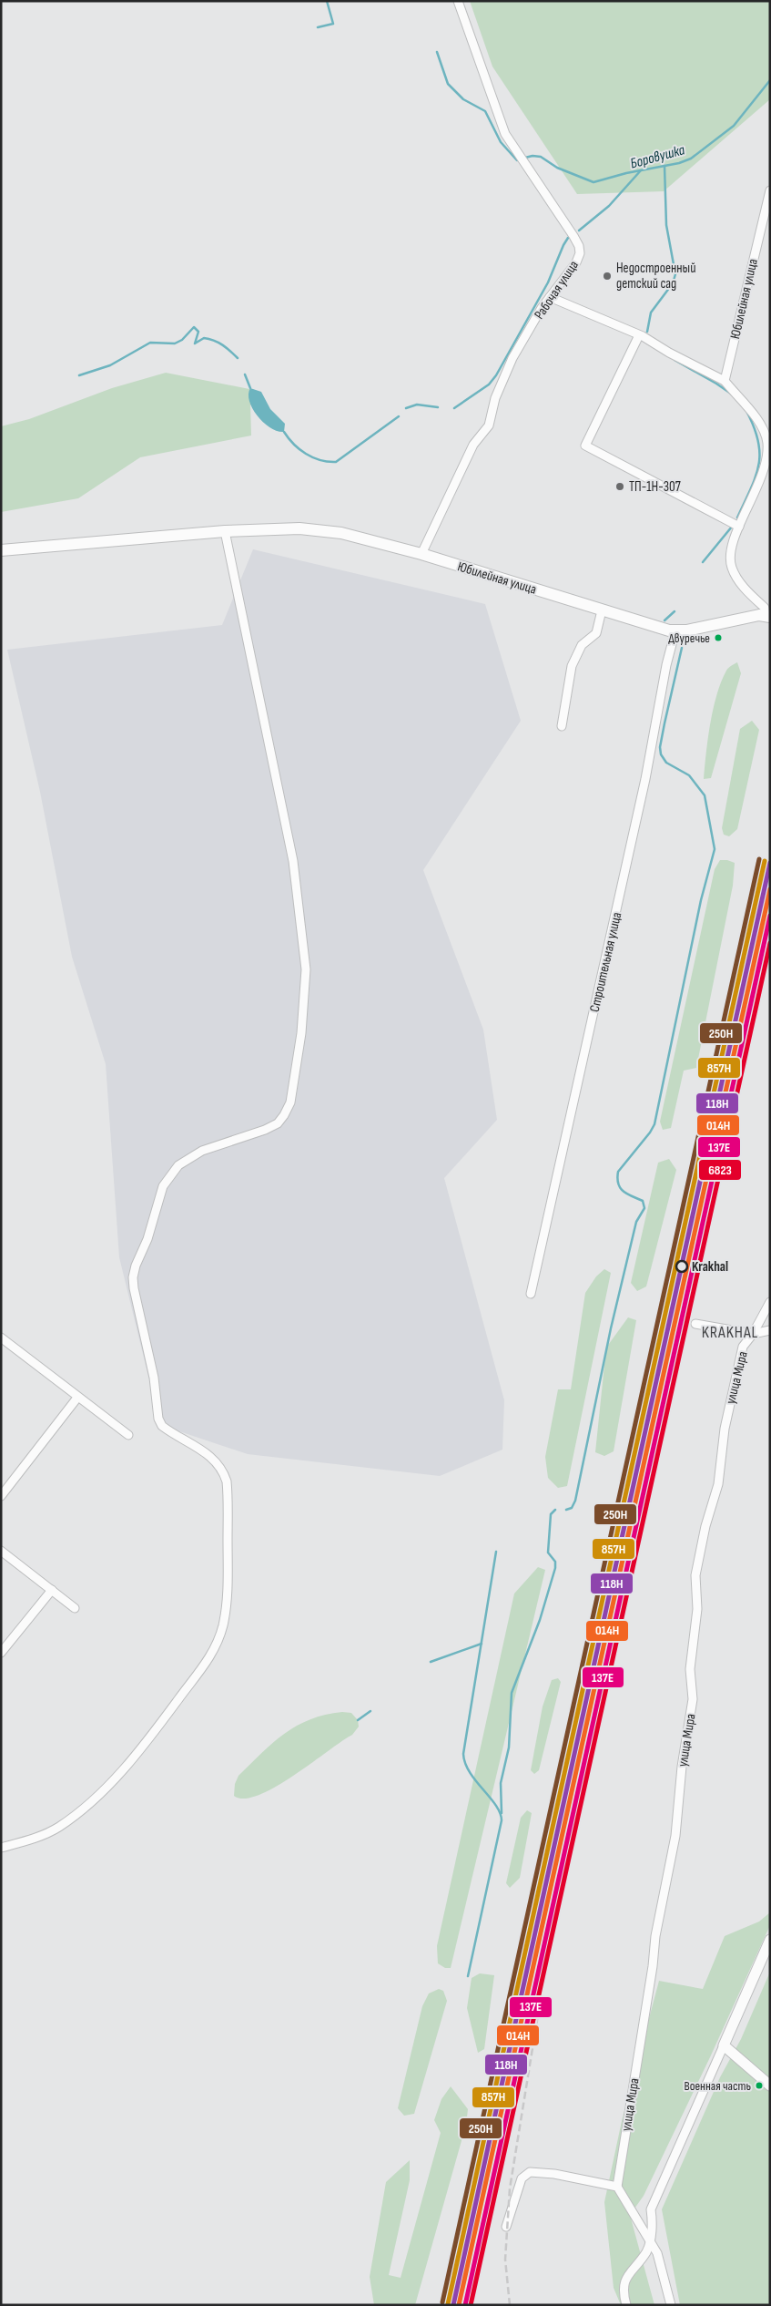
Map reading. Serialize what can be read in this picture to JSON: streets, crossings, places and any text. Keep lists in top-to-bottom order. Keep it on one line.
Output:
{"streets":{"main road":["Юбилейная улица"],"street":["Рабочая улица","Строительная улица","улица Мира"]},"crossings":[["Рабочая улица","Юбилейная улица"],["Юбилейная улица","Строительная улица"]],"districts":["KRAKHAL"],"water":["Боровушка"],"places":["Недостроенный детский сад","ТП-1Н-307","Двуречье","Krakhal","Военная часть"],"lines":["transit line 250Н","transit line 857Н","transit line 118Н","transit line 014Н","transit line 137Е","transit line 6823"]}
